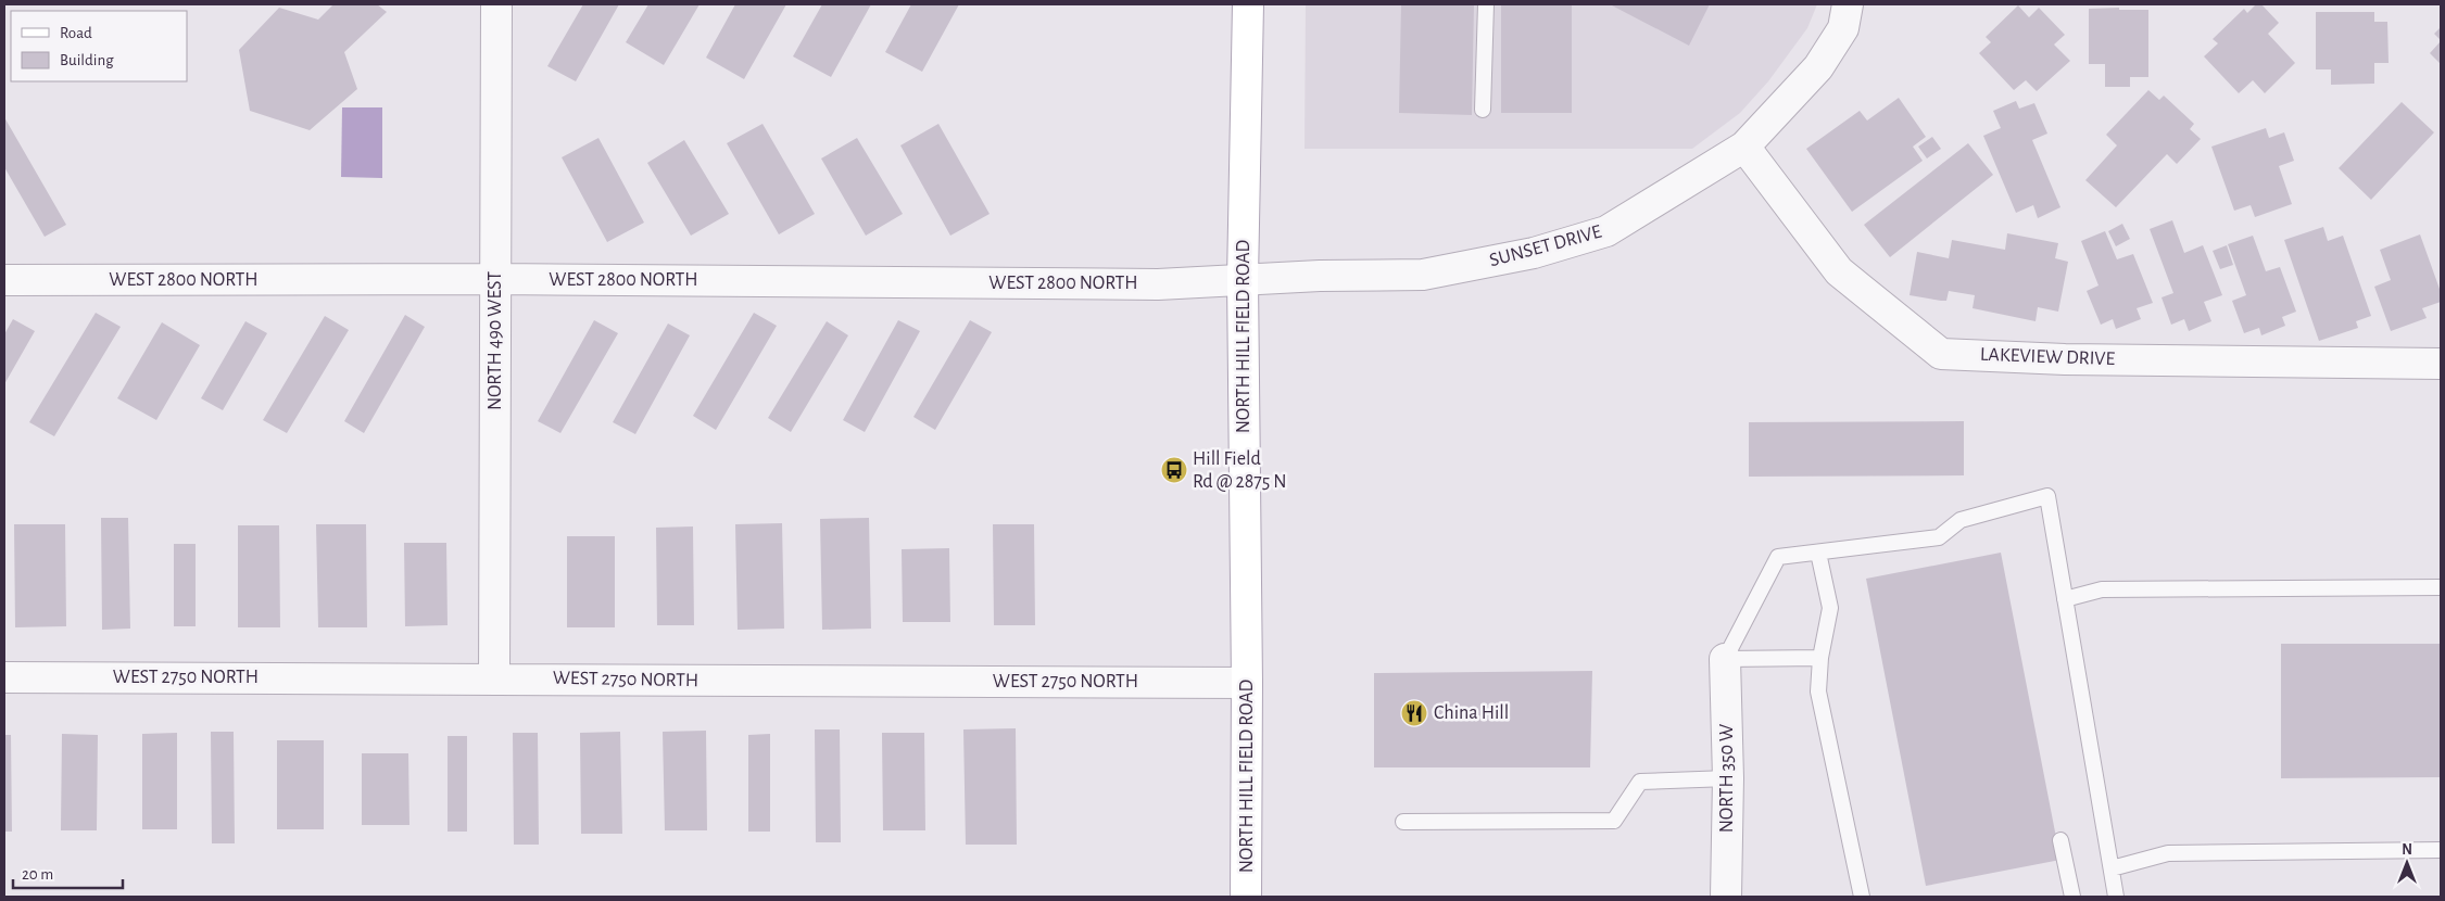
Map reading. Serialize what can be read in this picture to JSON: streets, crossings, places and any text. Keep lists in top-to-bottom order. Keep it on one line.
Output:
{"streets":{"main road":["NORTH HILL FIELD ROAD"],"street":["SUNSET DRIVE","WEST 2800 NORTH","NORTH 490 WEST","LAKEVIEW DRIVE","WEST 2750 NORTH","NORTH 350 W"]},"crossings":[["SUNSET DRIVE","WEST 2800 NORTH"],["SUNSET DRIVE","NORTH HILL FIELD ROAD"],["SUNSET DRIVE","LAKEVIEW DRIVE"],["WEST 2800 NORTH","NORTH HILL FIELD ROAD"],["WEST 2800 NORTH","NORTH 490 WEST"],["NORTH HILL FIELD ROAD","WEST 2750 NORTH"],["NORTH 490 WEST","WEST 2750 NORTH"]],"places":{"bus stop":["Hill Field Rd @ 2875 N"],"restaurant":["China Hill"]},"legend":["Road","Building"],"scale_bar":"20 m","north":"top"}
